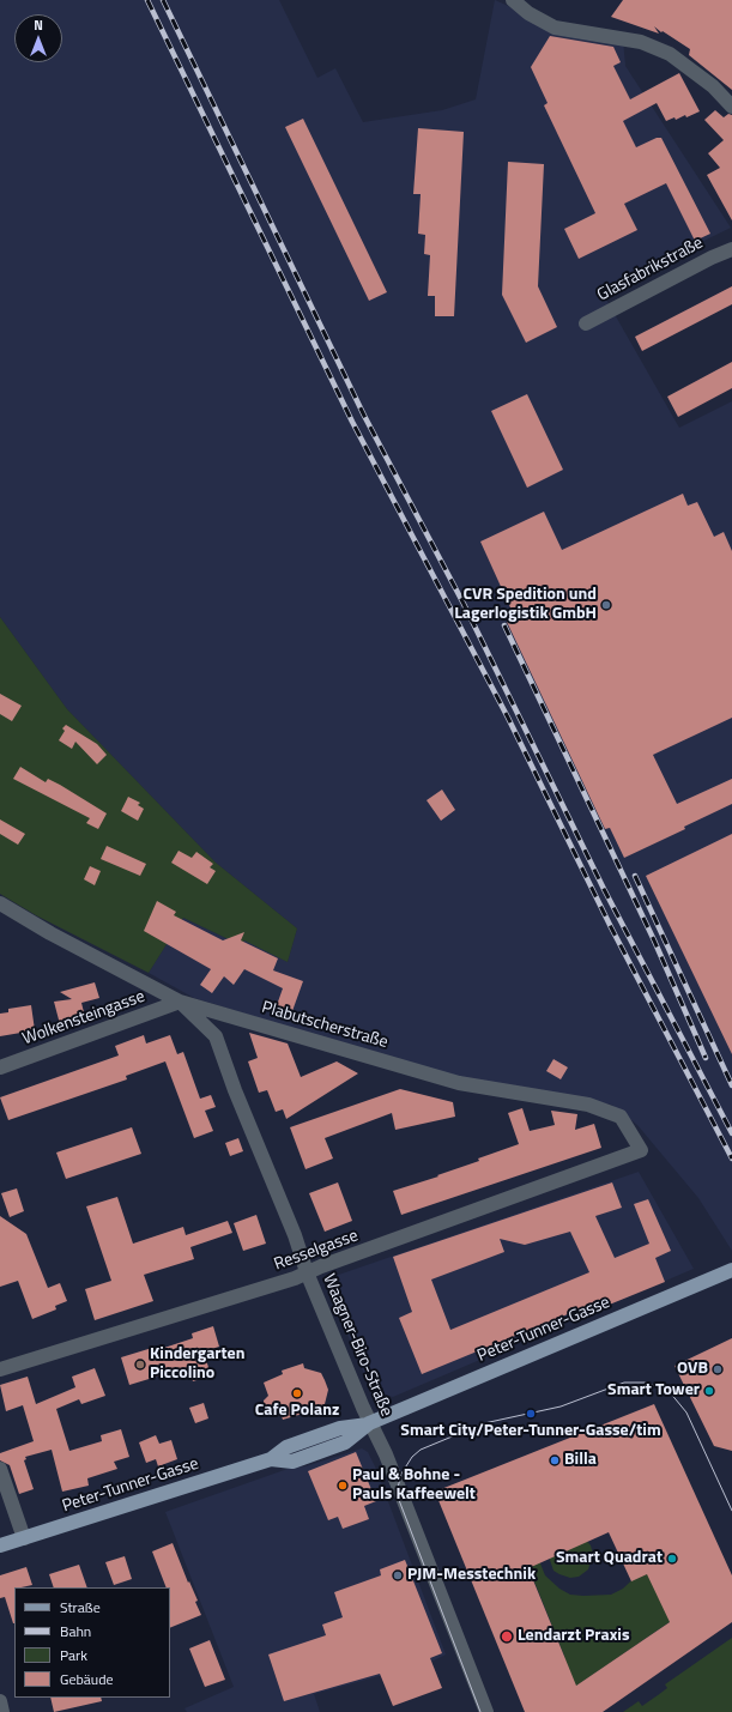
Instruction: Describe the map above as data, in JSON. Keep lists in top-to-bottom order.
{
  "streets": {
    "main road": ["Peter-Tunner-Gasse"],
    "street": [
      "Glasfabrikstraße",
      "Wolkensteingasse",
      "Plabutscherstraße",
      "Resselgasse",
      "Waagner-Biro-Straße"
    ]
  },
  "crossings": [
    ["Wolkensteingasse", "Plabutscherstraße"],
    ["Wolkensteingasse", "Waagner-Biro-Straße"],
    ["Plabutscherstraße", "Resselgasse"],
    ["Plabutscherstraße", "Waagner-Biro-Straße"],
    ["Resselgasse", "Waagner-Biro-Straße"],
    ["Peter-Tunner-Gasse", "Waagner-Biro-Straße"]
  ],
  "places": [
    "CVR Spedition und Lagerlogistik GmbH",
    "Kindergarten Piccolino",
    "OVB",
    "Smart Tower",
    "Cafe Polanz",
    "Smart City/Peter-Tunner-Gasse/tim",
    "Billa",
    "Paul & Bohne - Pauls Kaffeewelt",
    "Smart Quadrat",
    "PJM-Messtechnik",
    "Lendarzt Praxis"
  ],
  "legend": [
    "Straße",
    "Bahn",
    "Park",
    "Gebäude"
  ],
  "north": "top"
}
